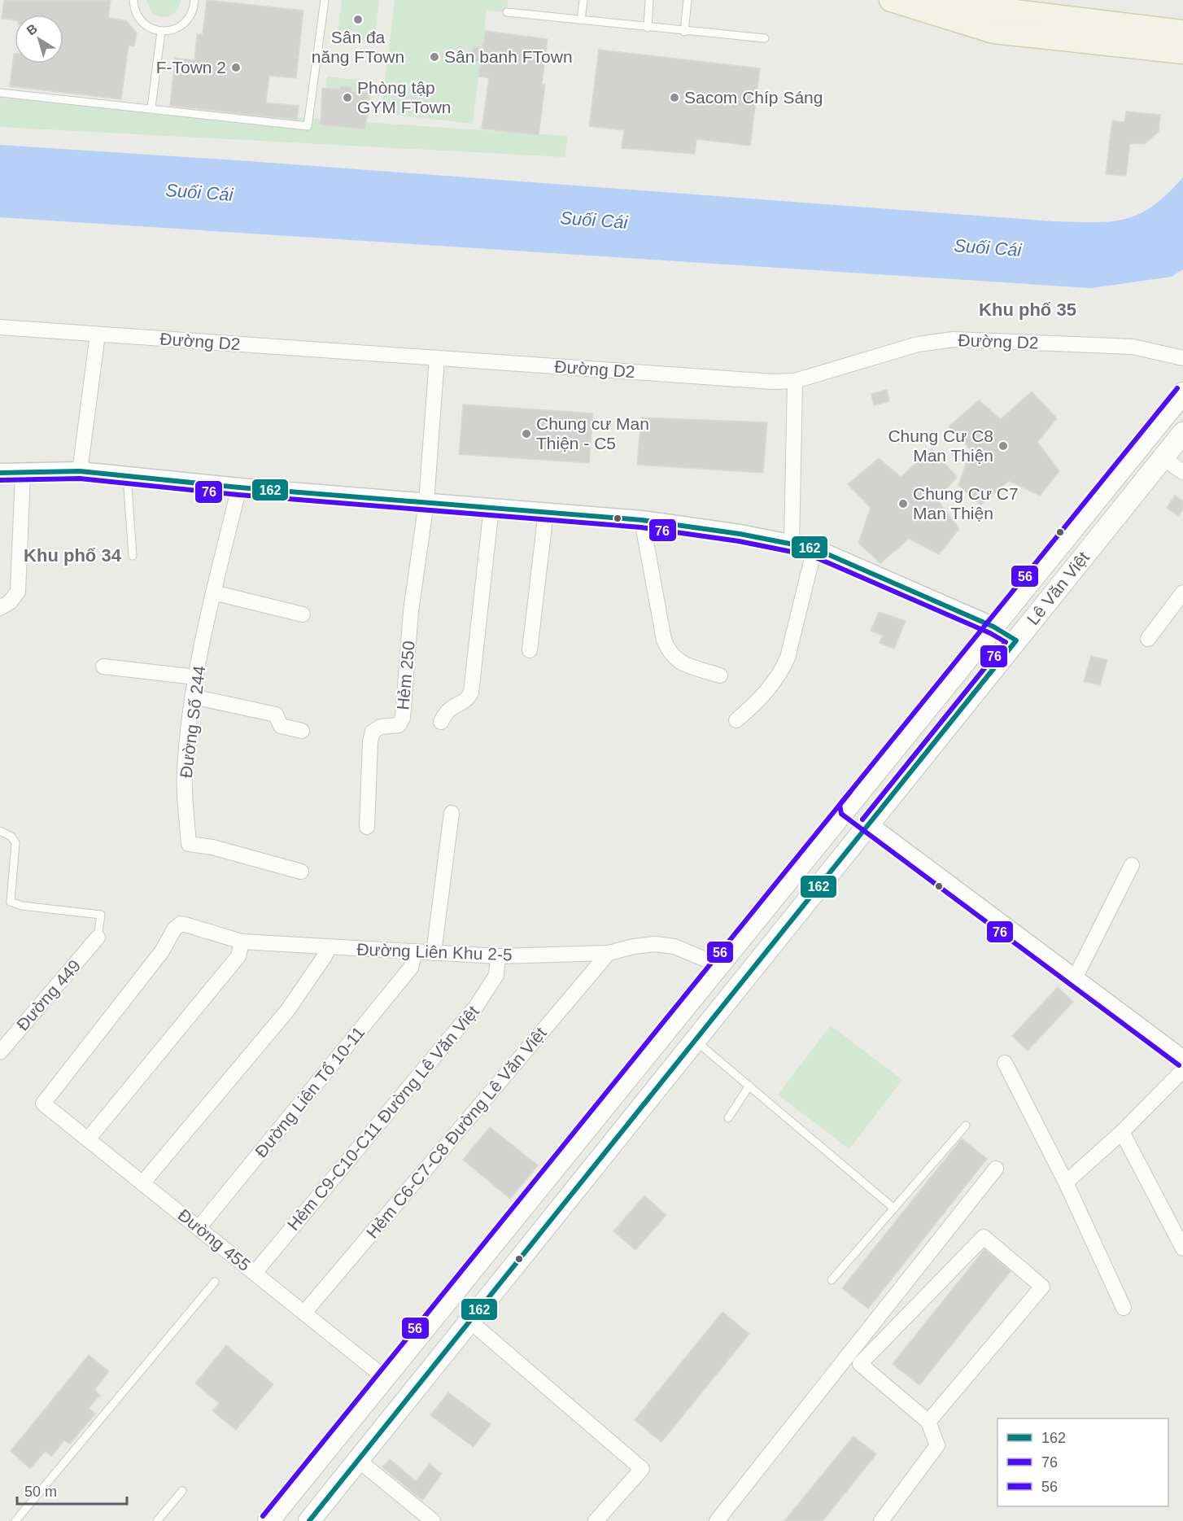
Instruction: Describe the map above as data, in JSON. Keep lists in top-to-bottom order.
{
  "streets": {
    "main road": ["Lê Văn Việt"],
    "street": [
      "Đường D2",
      "Hẻm 250",
      "Đường Số 244",
      "Đường Liên Khu 2-5",
      "Đường 449",
      "Đường Liên Tổ 10-11",
      "Hẻm C9-C10-C11 Đường Lê Văn Việt",
      "Hẻm C6-C7-C8 Đường Lê Văn Việt",
      "Đường 455"
    ]
  },
  "crossings": [
    ["Lê Văn Việt", "Đường Liên Khu 2-5"],
    ["Lê Văn Việt", "Đường 455"],
    ["Đường Liên Khu 2-5", "Đường Liên Tổ 10-11"],
    ["Đường Liên Khu 2-5", "Hẻm C9-C10-C11 Đường Lê Văn Việt"],
    ["Đường Liên Khu 2-5", "Hẻm C6-C7-C8 Đường Lê Văn Việt"],
    ["Đường Liên Khu 2-5", "Đường 455"],
    ["Đường Liên Tổ 10-11", "Đường 455"],
    ["Hẻm C9-C10-C11 Đường Lê Văn Việt", "Đường 455"],
    ["Hẻm C6-C7-C8 Đường Lê Văn Việt", "Đường 455"]
  ],
  "districts": ["Khu phố 35", "Khu phố 34"],
  "water": ["Suối Cái"],
  "places": [
    "Sân đa năng FTown",
    "Sân banh FTown",
    "F-Town 2",
    "Phòng tập GYM FTown",
    "Sacom Chíp Sáng",
    "Chung cư Man Thiện - C5",
    "Chung Cư C8 Man Thiện",
    "Chung Cư C7 Man Thiện"
  ],
  "lines": ["transit line 56", "transit line 162", "transit line 76"],
  "legend": ["162", "76", "56"],
  "scale_bar": "50 m",
  "north": "top left"
}
